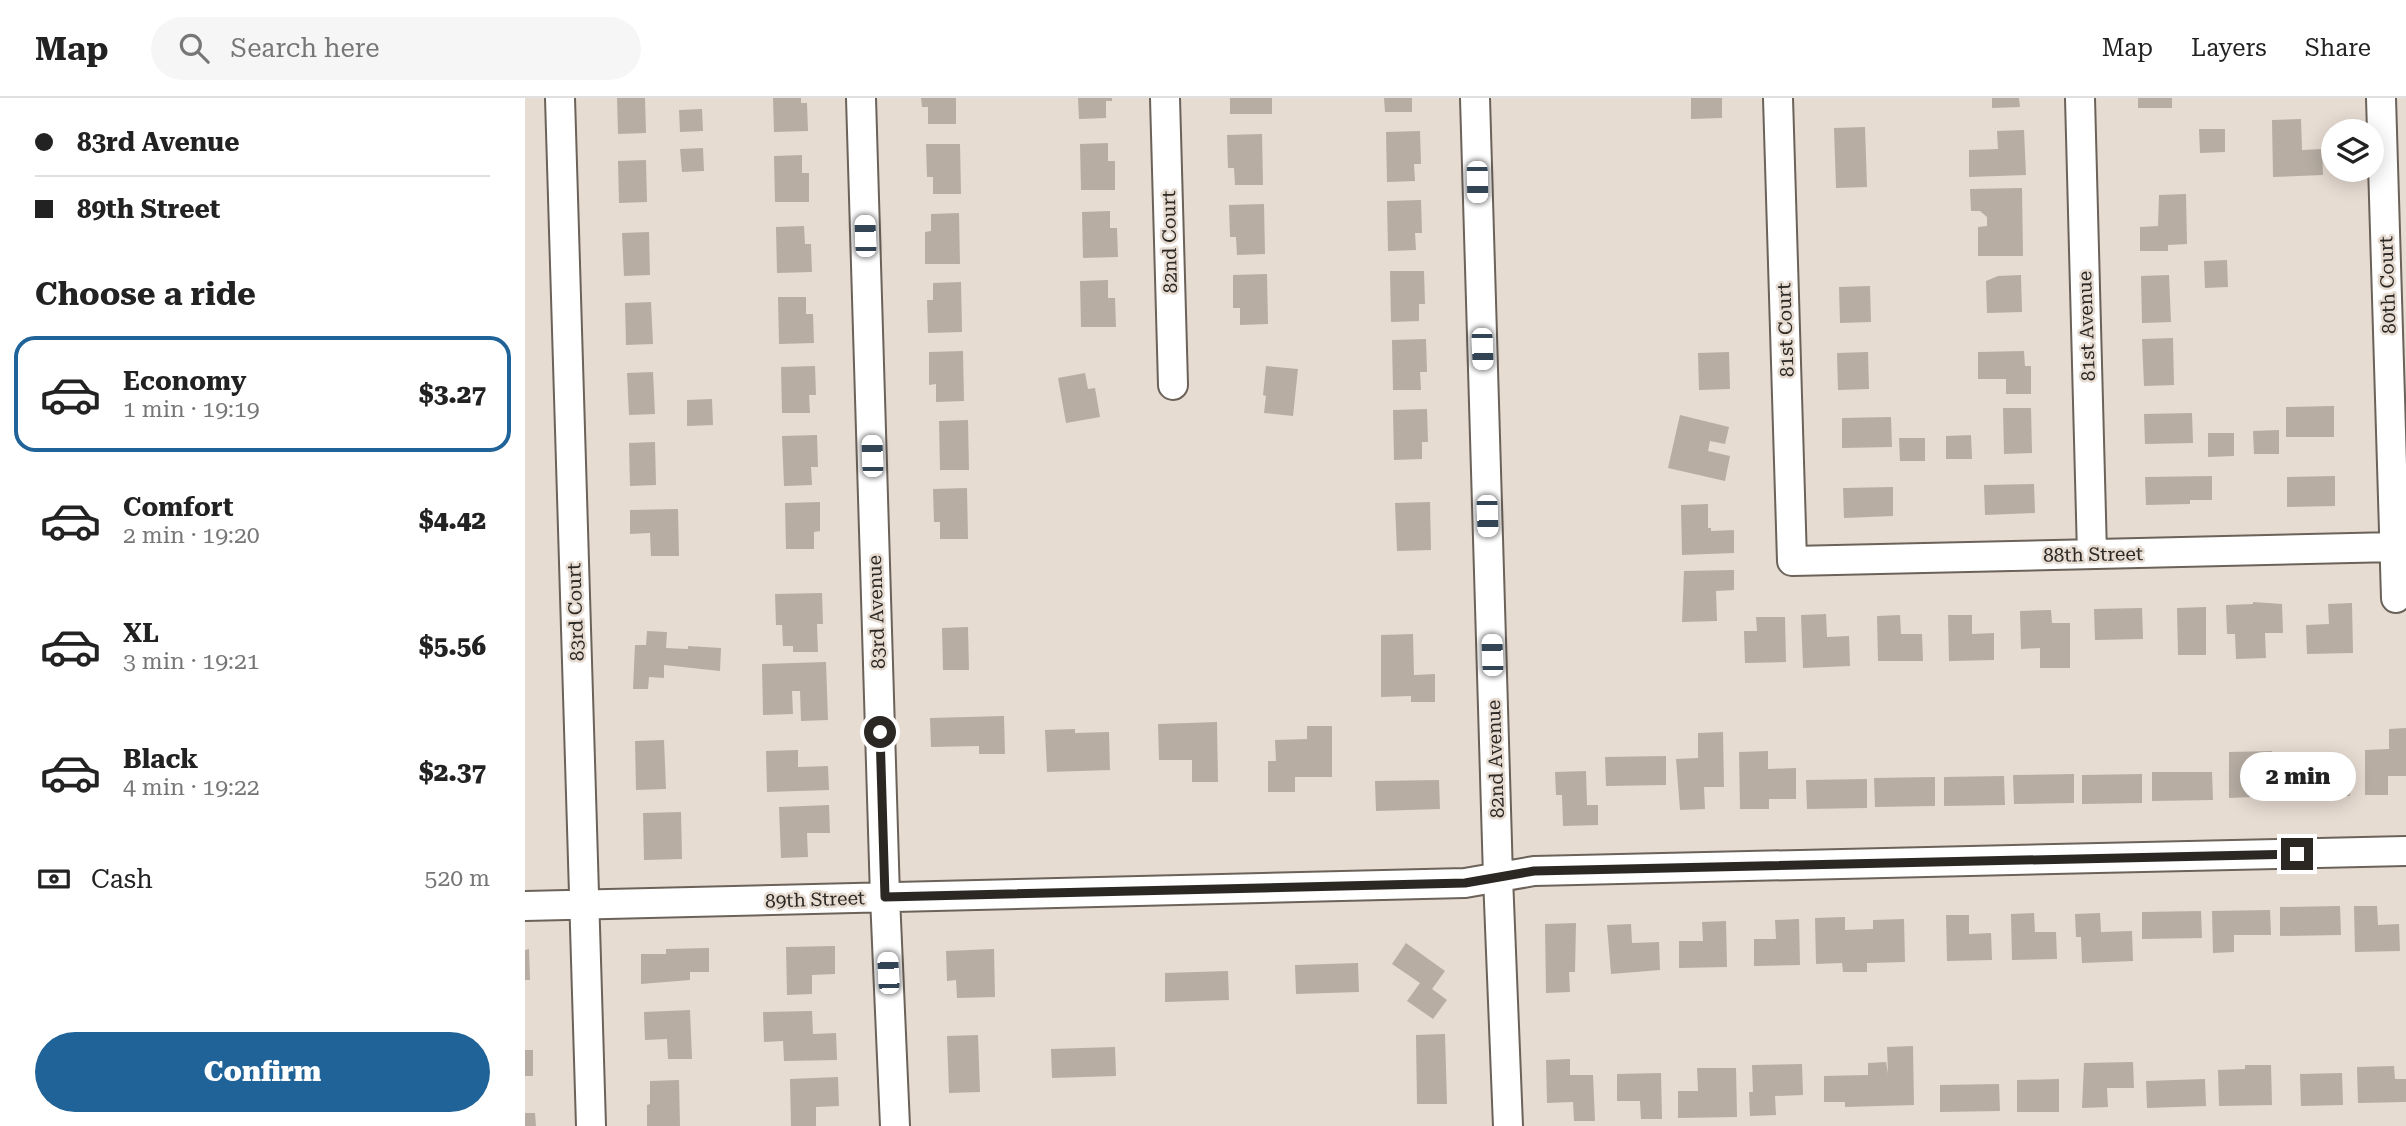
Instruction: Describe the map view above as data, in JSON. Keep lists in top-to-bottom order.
{
  "streets": {
    "street": [
      "82nd Court",
      "80th Court",
      "81st Avenue",
      "81st Court",
      "88th Street",
      "83rd Court",
      "83rd Avenue",
      "82nd Avenue",
      "89th Street"
    ]
  },
  "crossings": [
    ["80th Court", "88th Street"],
    ["81st Avenue", "88th Street"],
    ["81st Court", "88th Street"],
    ["83rd Court", "89th Street"],
    ["83rd Avenue", "89th Street"],
    ["82nd Avenue", "89th Street"]
  ],
  "page": {
    "header": "Map",
    "search": "Search here",
    "nav": ["Map", "Layers", "Share"],
    "banner": ["83rd Avenue", "89th Street"],
    "heading": "Choose a ride",
    "list": [
      {
        "name": "Economy",
        "note": "1 min · 19:19",
        "value": "$3.27"
      },
      {
        "name": "Comfort",
        "note": "2 min · 19:20",
        "value": "$4.42"
      },
      {
        "name": "XL",
        "note": "3 min · 19:21",
        "value": "$5.56"
      },
      {
        "name": "Black",
        "note": "4 min · 19:22",
        "value": "$2.37"
      }
    ],
    "bubble": "2 min",
    "pay": ["Cash", "520 m"],
    "buttons": "Confirm"
  }
}
